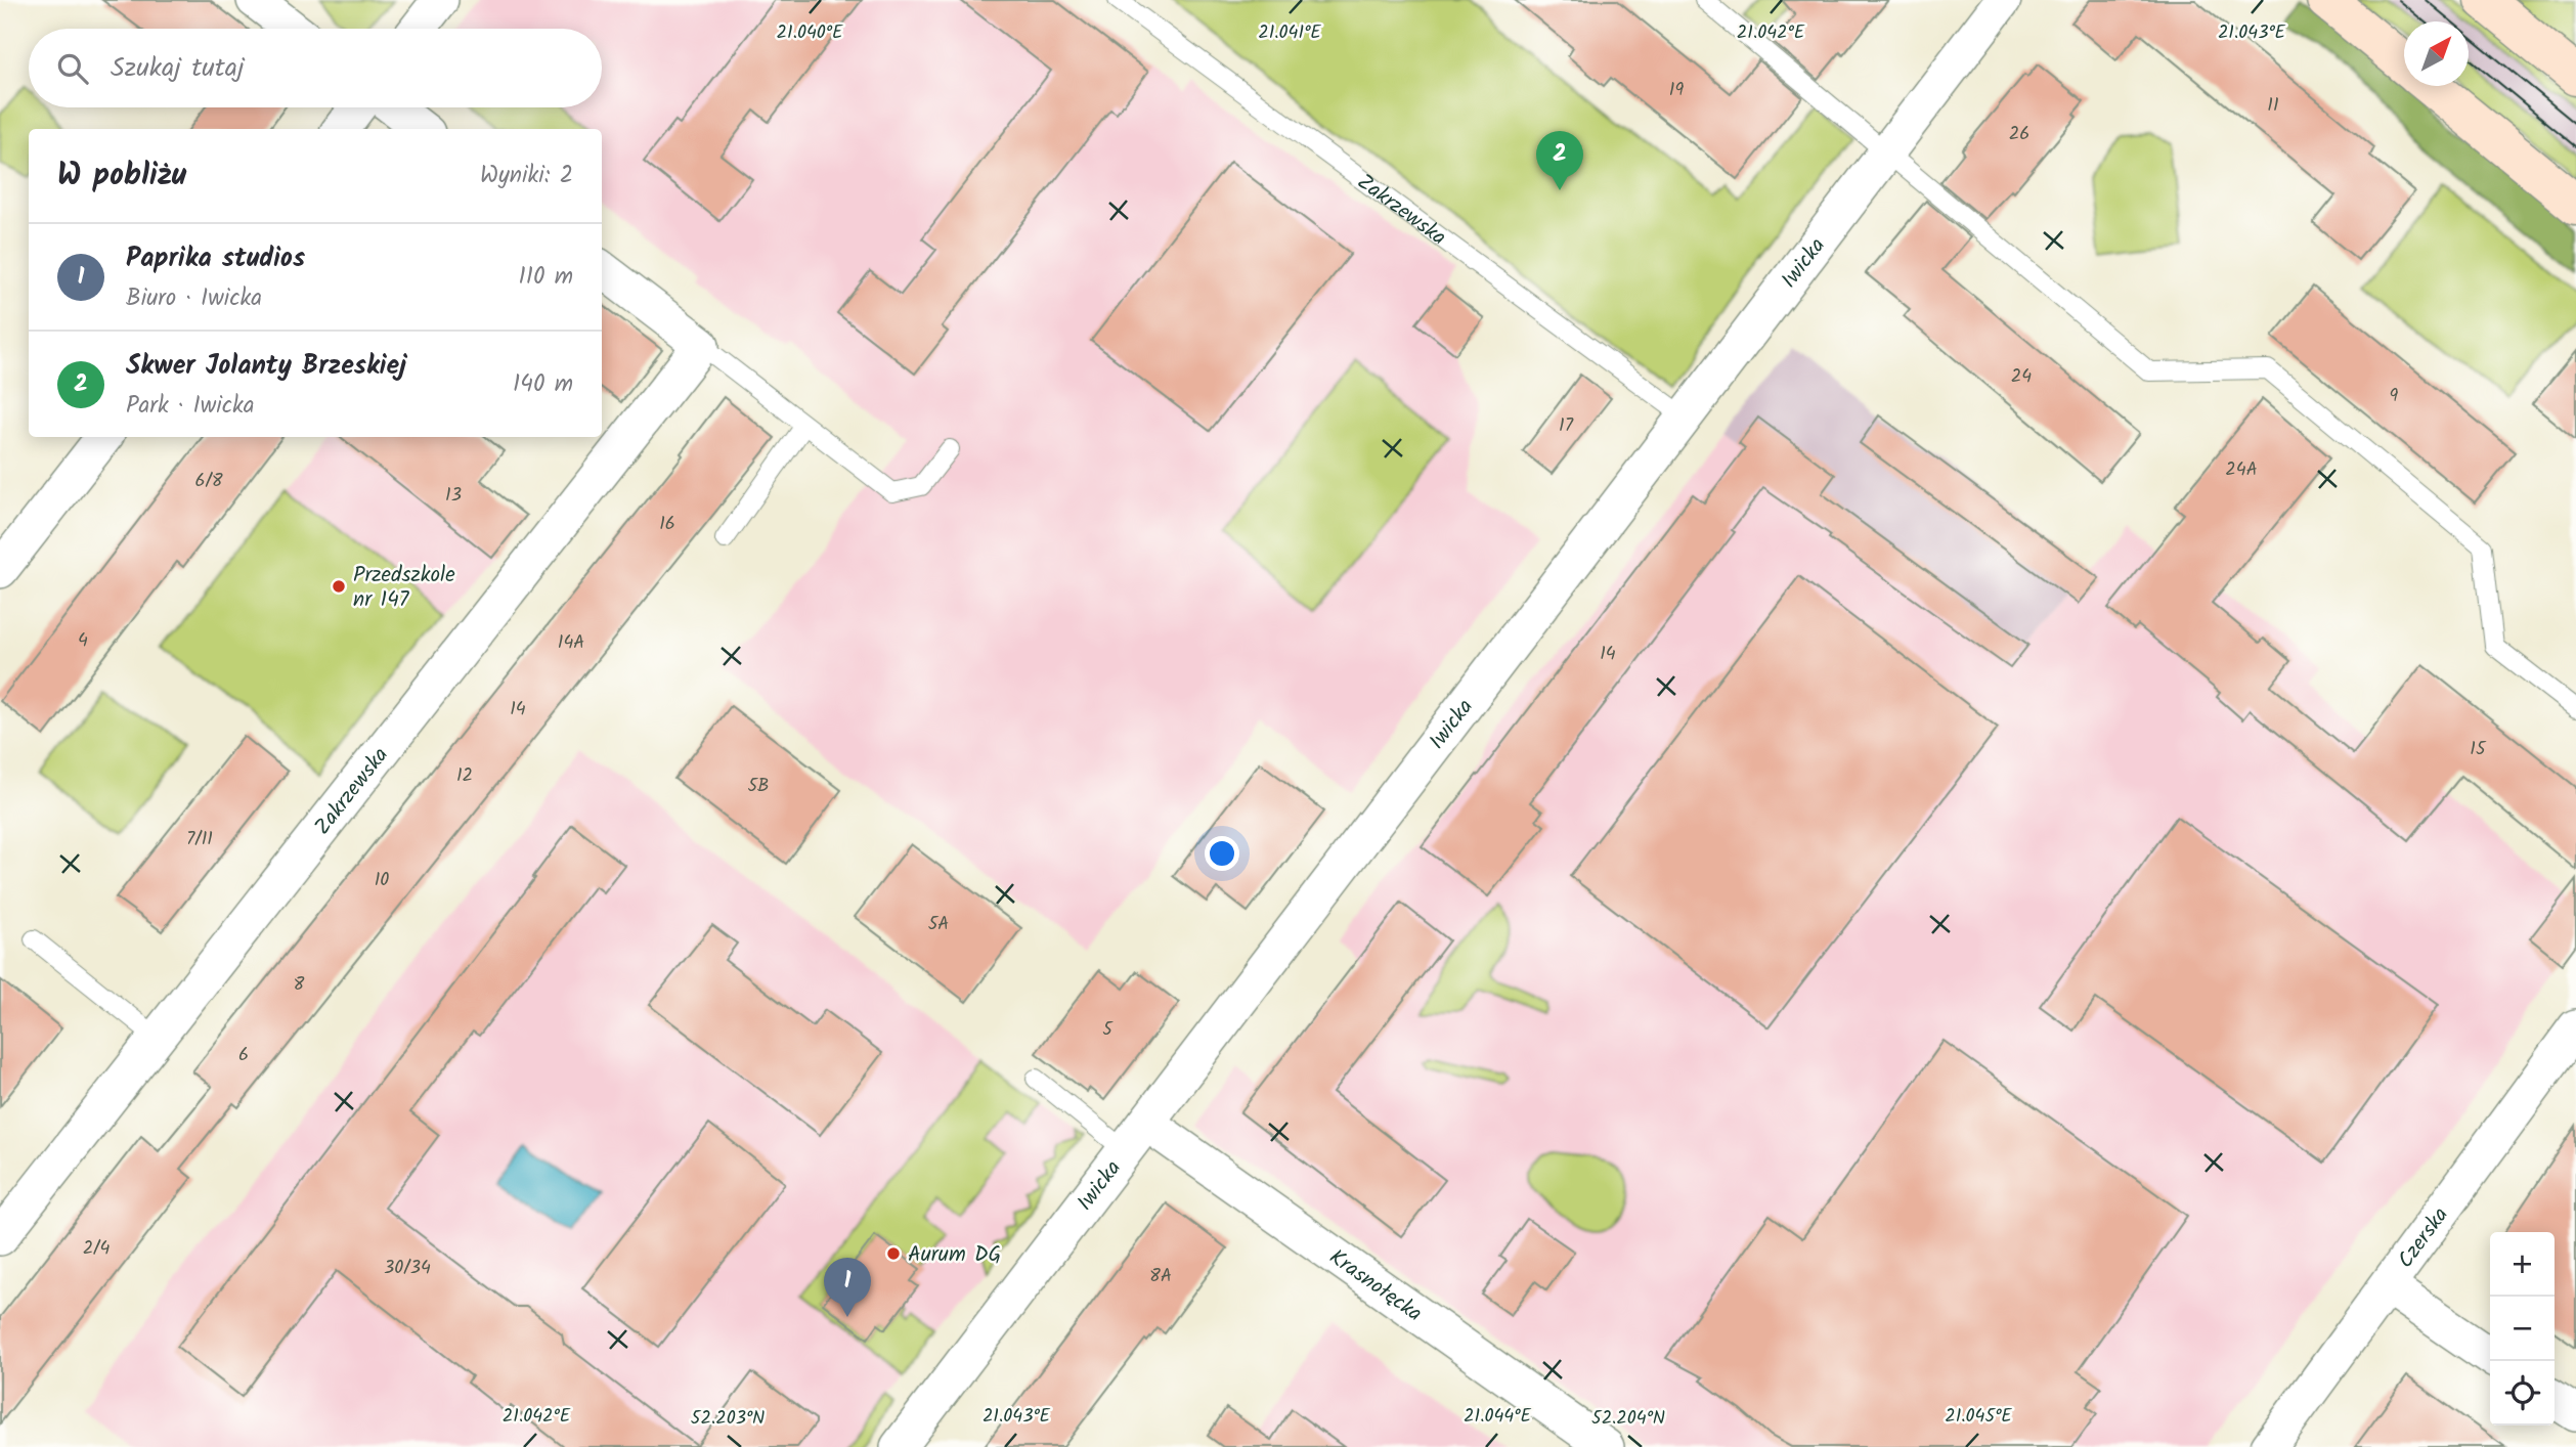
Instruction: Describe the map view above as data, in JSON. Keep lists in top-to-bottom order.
{
  "streets": {
    "street": [
      "Zakrzewska",
      "Iwicka",
      "Czerska",
      "Krasnołęcka"
    ]
  },
  "crossings": [
    ["Zakrzewska", "Iwicka"],
    ["Iwicka", "Krasnołęcka"]
  ],
  "places": ["Przedszkole nr 147", "Aurum DG"],
  "house_numbers": [
    "19",
    "11",
    "26",
    "24",
    "9",
    "17",
    "24A",
    "6/8",
    "13",
    "16",
    "4",
    "14A",
    "14",
    "14",
    "15",
    "12",
    "5B",
    "7/11",
    "10",
    "5A",
    "8",
    "5",
    "6",
    "2/4",
    "30/34",
    "8A"
  ],
  "north": "top right",
  "page": {
    "search": "Szukaj tutaj",
    "heading": ["W pobliżu", "Wyniki: 2"],
    "pins": ["2", "1"],
    "list": [
      {
        "mark": "1",
        "name": "Paprika studios",
        "note": "Biuro · Iwicka",
        "value": "110 m"
      },
      {
        "mark": "2",
        "name": "Skwer Jolanty Brzeskiej",
        "note": "Park · Iwicka",
        "value": "140 m"
      }
    ],
    "map_buttons": ["+", "−"]
  },
  "coordinates": [
    "21.040°E",
    "21.042°E",
    "21.041°E",
    "21.043°E",
    "21.044°E",
    "21.045°E",
    "52.203°N",
    "52.204°N"
  ]
}
